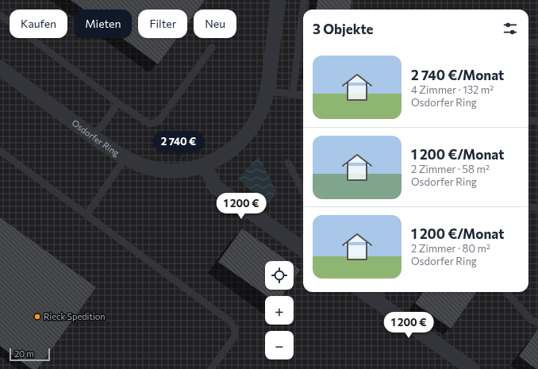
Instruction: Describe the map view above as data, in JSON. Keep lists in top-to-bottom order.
{
  "streets": {
    "street": ["Osdorfer Ring"]
  },
  "places": ["Rieck Spedition"],
  "scale_bar": "20 m",
  "page": {
    "chip": [
      "Kaufen",
      "Mieten",
      "Filter",
      "Neu"
    ],
    "heading": "3 Objekte",
    "list": [
      {
        "name": "2 740 €/Monat",
        "note": "4 Zimmer · 132 m² · Osdorfer Ring"
      },
      {
        "name": "1 200 €/Monat",
        "note": "2 Zimmer · 58 m² · Osdorfer Ring"
      },
      {
        "name": "1 200 €/Monat",
        "note": "2 Zimmer · 80 m² · Osdorfer Ring"
      }
    ],
    "price": ["2 740 €", "1 200 €", "1 200 €"],
    "map_buttons": ["+", "−"],
    "scale": "20 m"
  }
}
